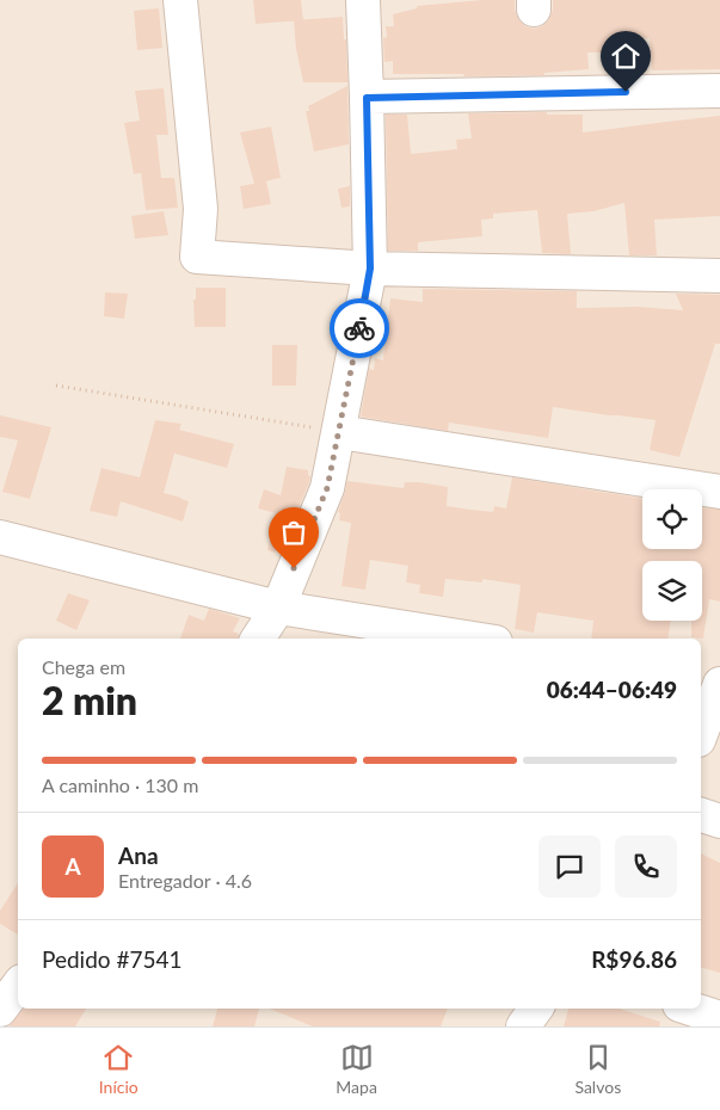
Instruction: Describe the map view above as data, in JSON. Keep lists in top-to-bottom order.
{
  "page": {
    "heading": ["2 min", "Chega em", "06:44–06:49"],
    "panel": [
      "Ana",
      "Entregador · 4.6",
      "Pedido #7541",
      "R$96.86"
    ],
    "bar": "A caminho · 130 m",
    "round": "A",
    "tabs": ["Início", "Mapa", "Salvos"]
  }
}
